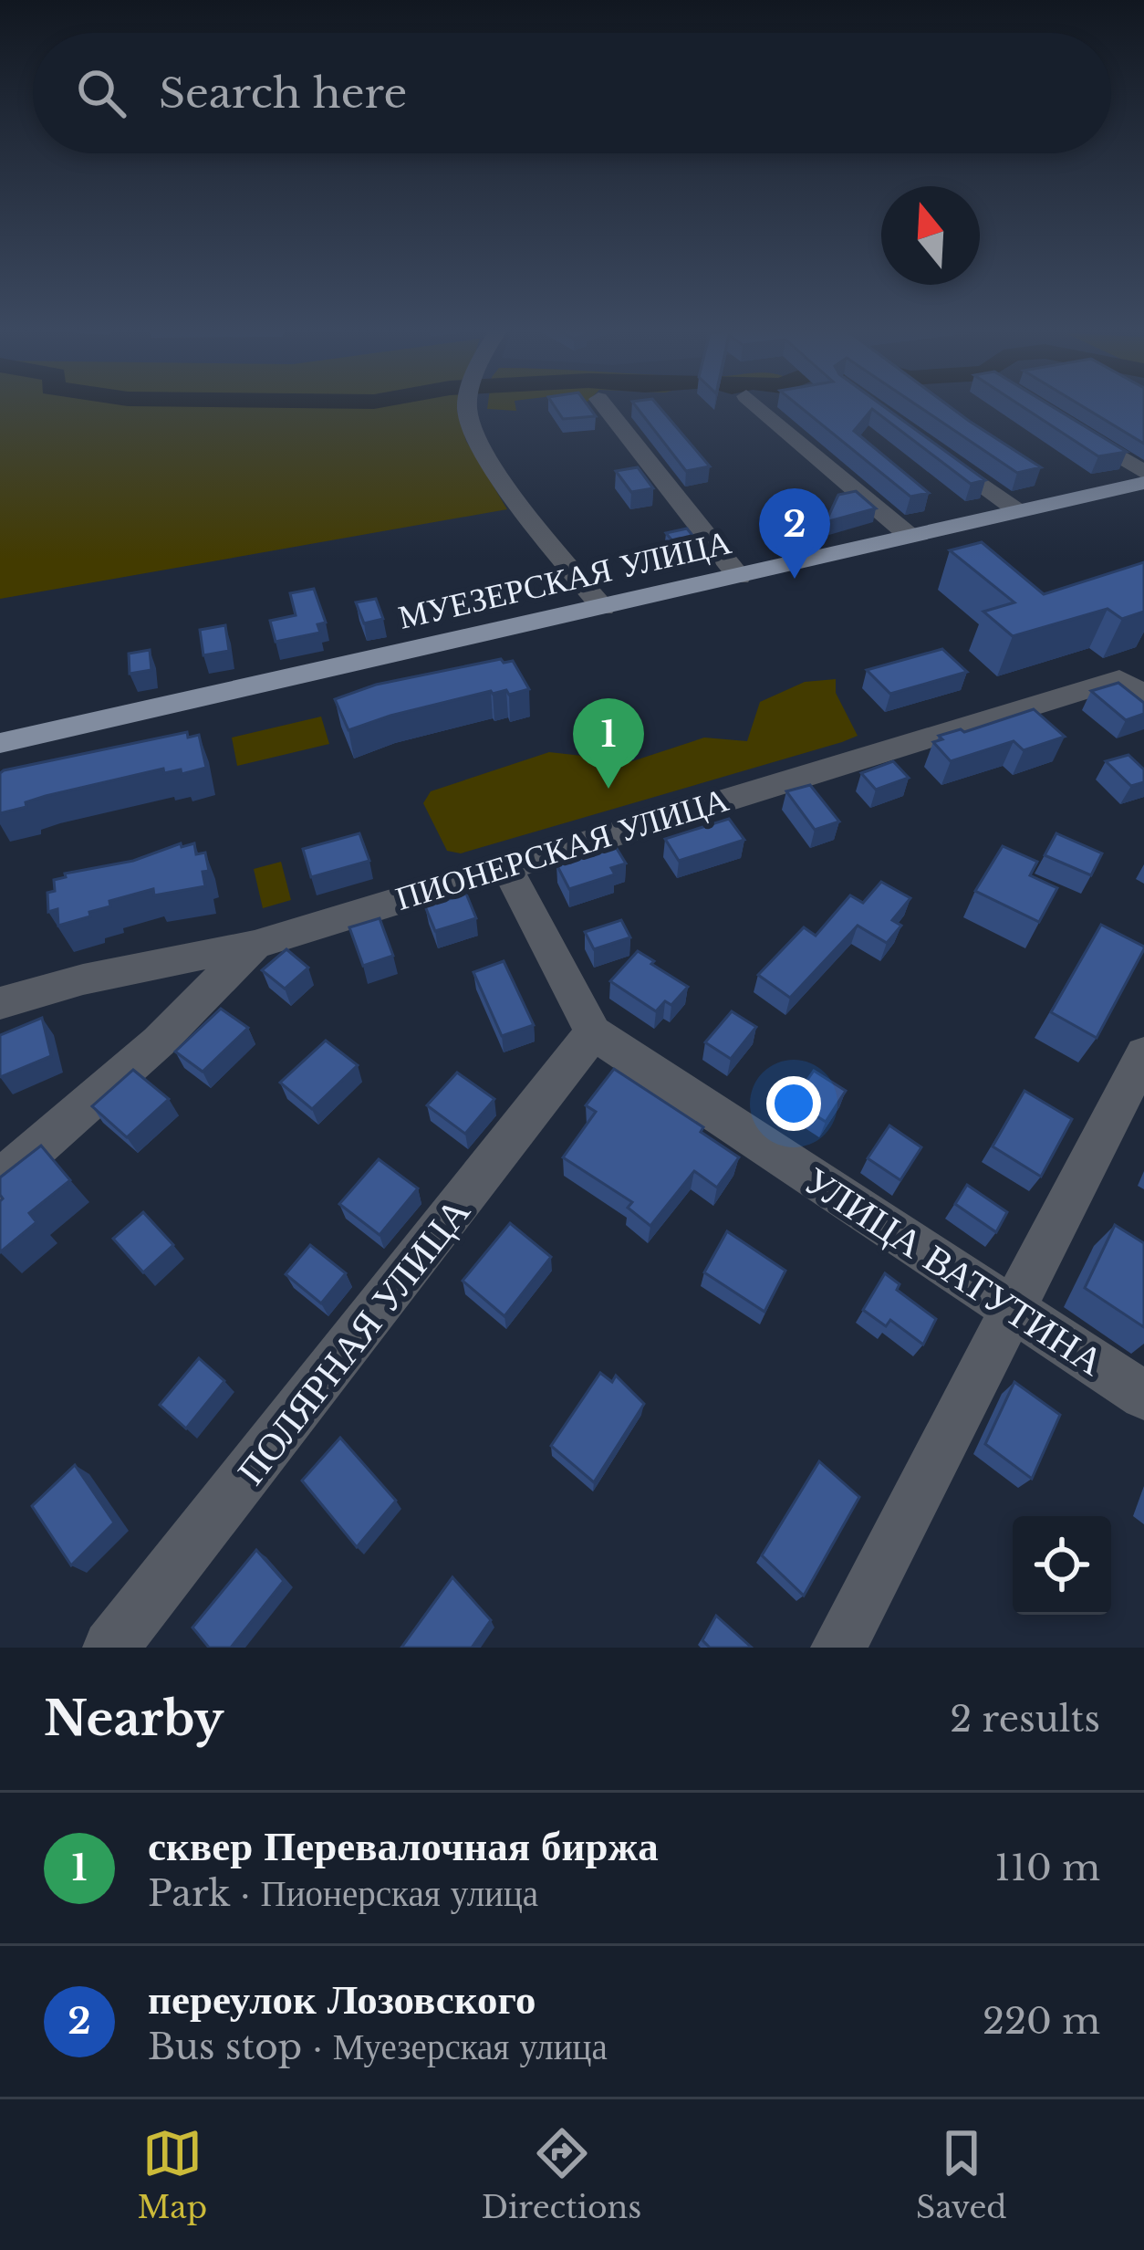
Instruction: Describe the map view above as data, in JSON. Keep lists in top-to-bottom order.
{
  "streets": {
    "main road": ["МУЕЗЕРСКАЯ УЛИЦА"],
    "street": ["ПИОНЕРСКАЯ УЛИЦА", "УЛИЦА ВАТУТИНА", "ПОЛЯРНАЯ УЛИЦА"]
  },
  "crossings": [
    ["ПИОНЕРСКАЯ УЛИЦА", "УЛИЦА ВАТУТИНА"],
    ["УЛИЦА ВАТУТИНА", "ПОЛЯРНАЯ УЛИЦА"]
  ],
  "north": "top",
  "page": {
    "search": "Search here",
    "pins": ["2", "1"],
    "heading": ["Nearby", "2 results"],
    "list": [
      {
        "mark": "1",
        "name": "сквер Перевалочная биржа",
        "note": "Park · Пионерская улица",
        "value": "110 m"
      },
      {
        "mark": "2",
        "name": "переулок Лозовского",
        "note": "Bus stop · Муезерская улица",
        "value": "220 m"
      }
    ],
    "nav": ["Map", "Directions", "Saved"]
  }
}
